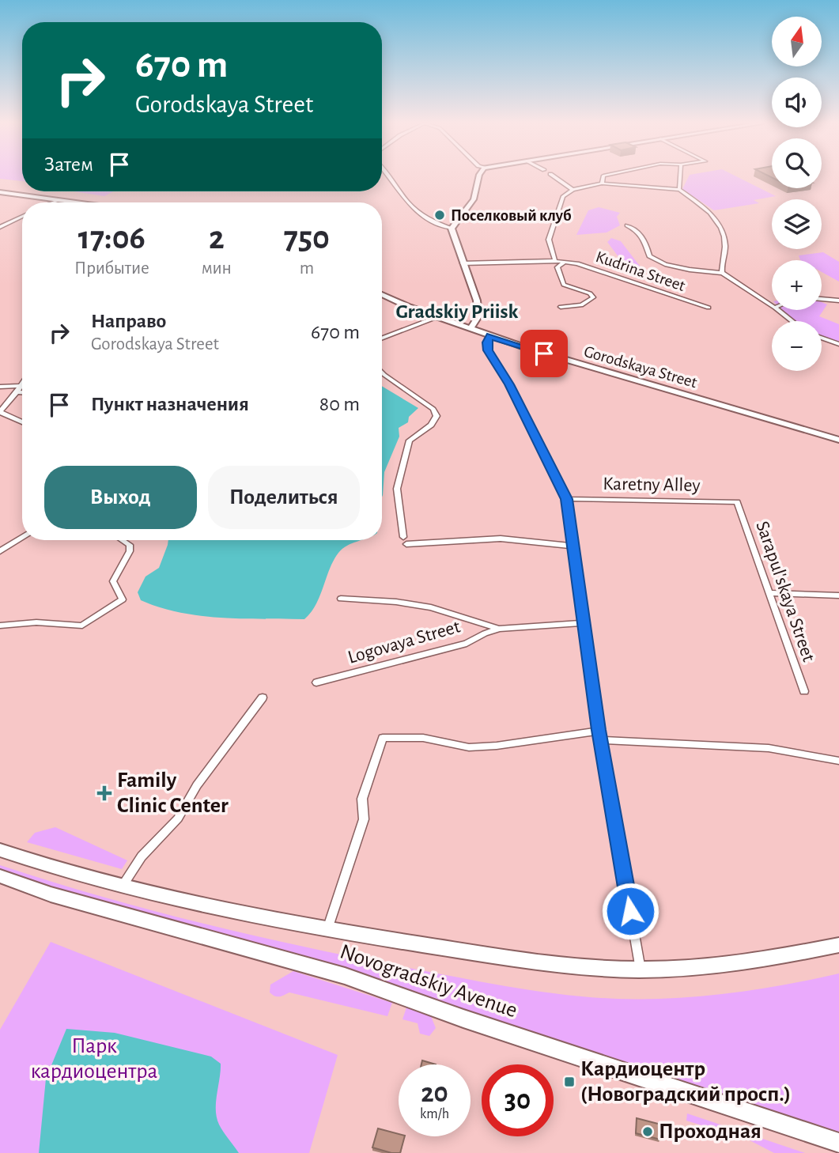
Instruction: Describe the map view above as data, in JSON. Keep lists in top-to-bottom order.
{
  "streets": {
    "main road": ["Novogradskiy Avenue"],
    "street": [
      "Kudrina Street",
      "Gorodskaya Street",
      "Karetny Alley",
      "Sarapul'skaya Street",
      "Logovaya Street"
    ]
  },
  "crossings": [
    ["Karetny Alley", "Sarapul'skaya Street"]
  ],
  "districts": ["Gradskiy Priisk"],
  "parks": ["Парк кардиоцентра"],
  "places": {
    "other": ["Поселковый клуб", "Проходная"],
    "health": ["Family Clinic Center"],
    "transit": ["Кардиоцентр (Новоградский просп.)"]
  },
  "north": "top",
  "page": {
    "map_buttons": ["+", "−"],
    "turn": ["670 m", "Gorodskaya Street"],
    "then": "Затем",
    "eta": [
      "17:06",
      "Прибытие",
      "2",
      "мин",
      "750",
      "m"
    ],
    "list": [
      {
        "name": "Направо",
        "note": "Gorodskaya Street",
        "value": "670 m"
      },
      {
        "name": "Пункт назначения",
        "value": "80 m"
      }
    ],
    "buttons": ["Выход", "Поделиться"],
    "speed": "20 km/h",
    "limit": "30"
  }
}
